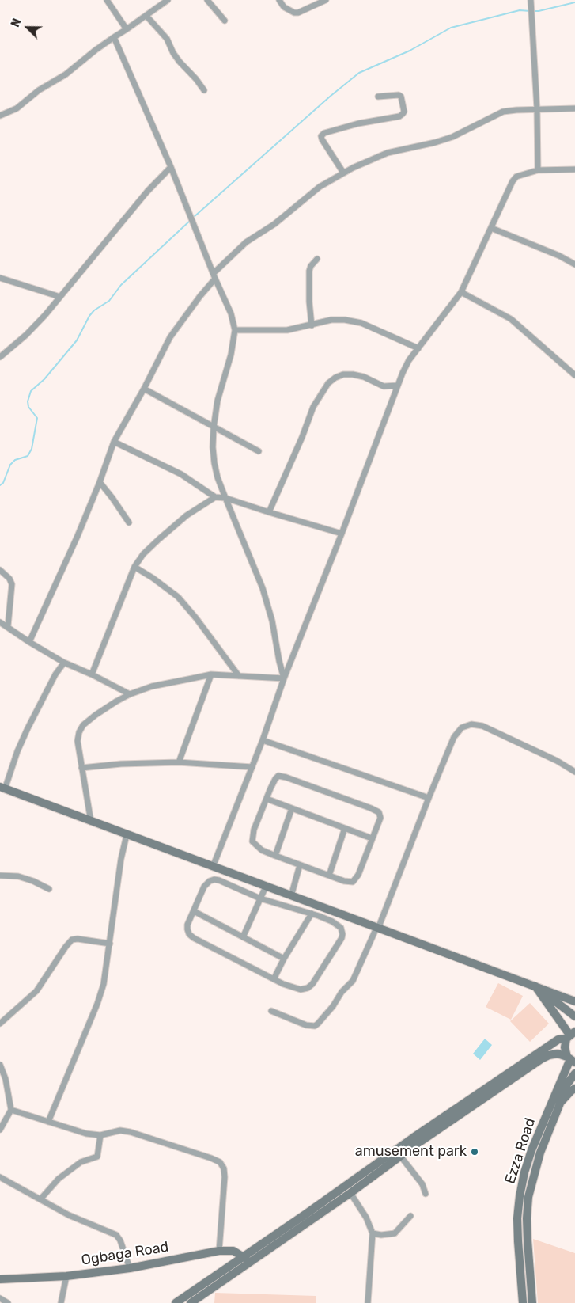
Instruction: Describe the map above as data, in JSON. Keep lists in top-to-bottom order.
{
  "streets": {
    "main road": ["Ezza Road", "Ogbaga Road"]
  },
  "places": ["amusement park"],
  "north": "top left"
}
